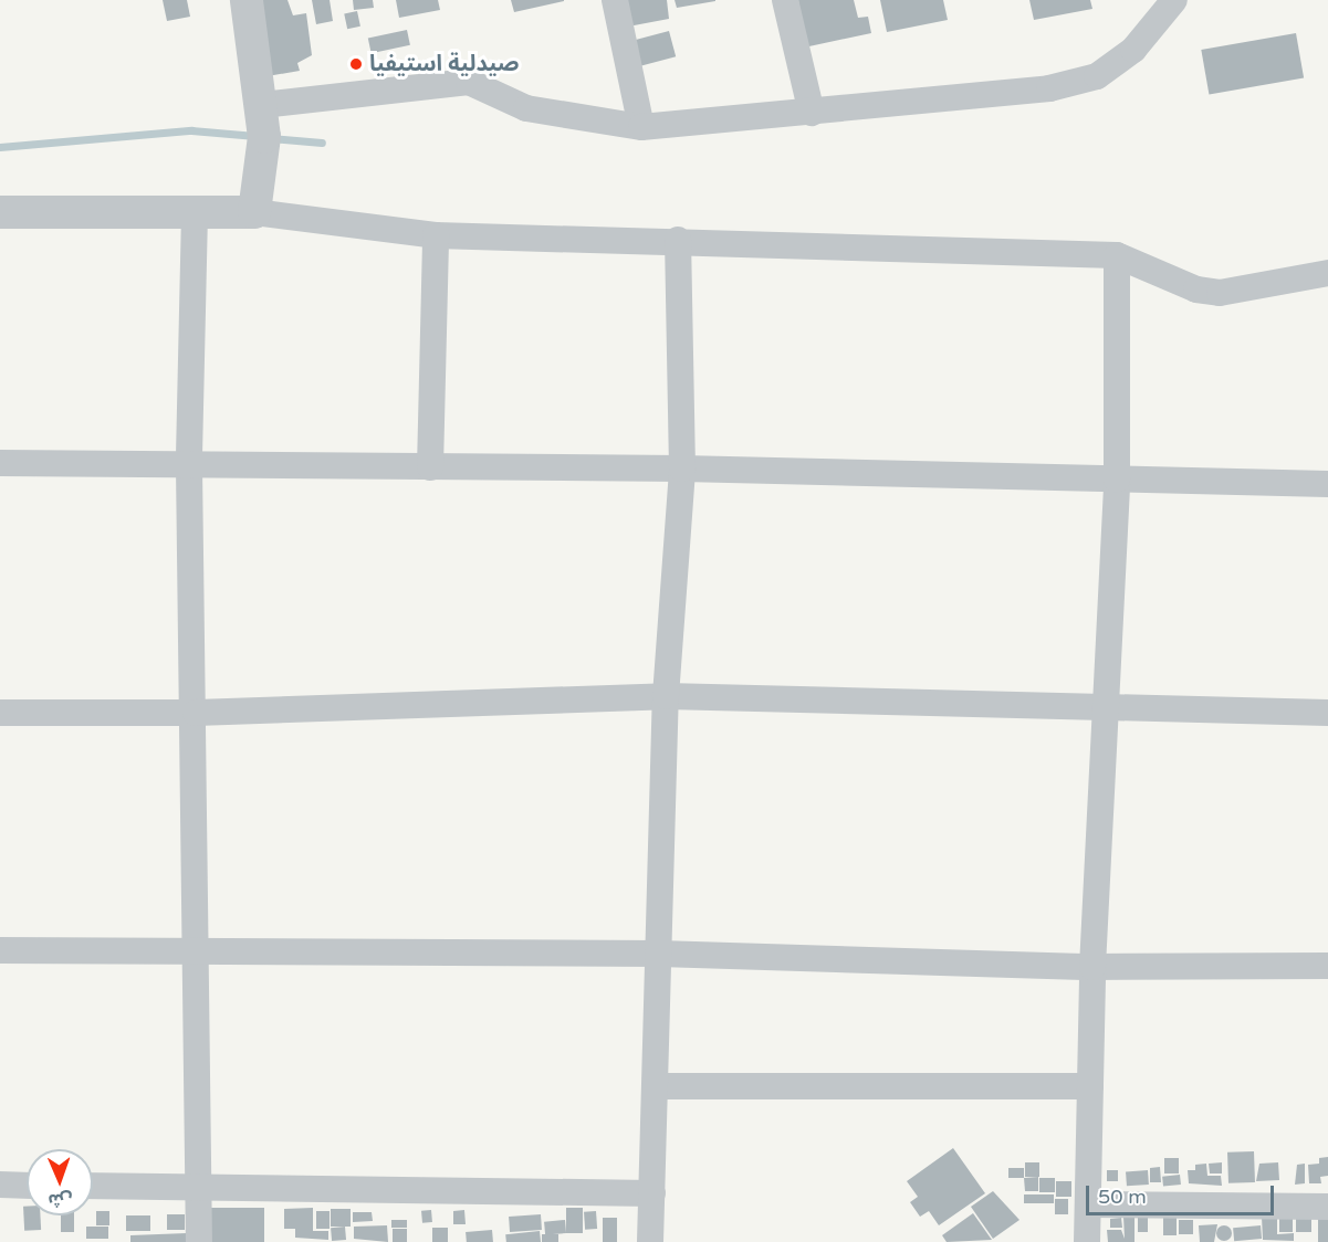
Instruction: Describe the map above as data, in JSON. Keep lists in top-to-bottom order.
{
  "places": ["صيدلية استيفيا"],
  "scale_bar": "50 m",
  "north": "bottom"
}
